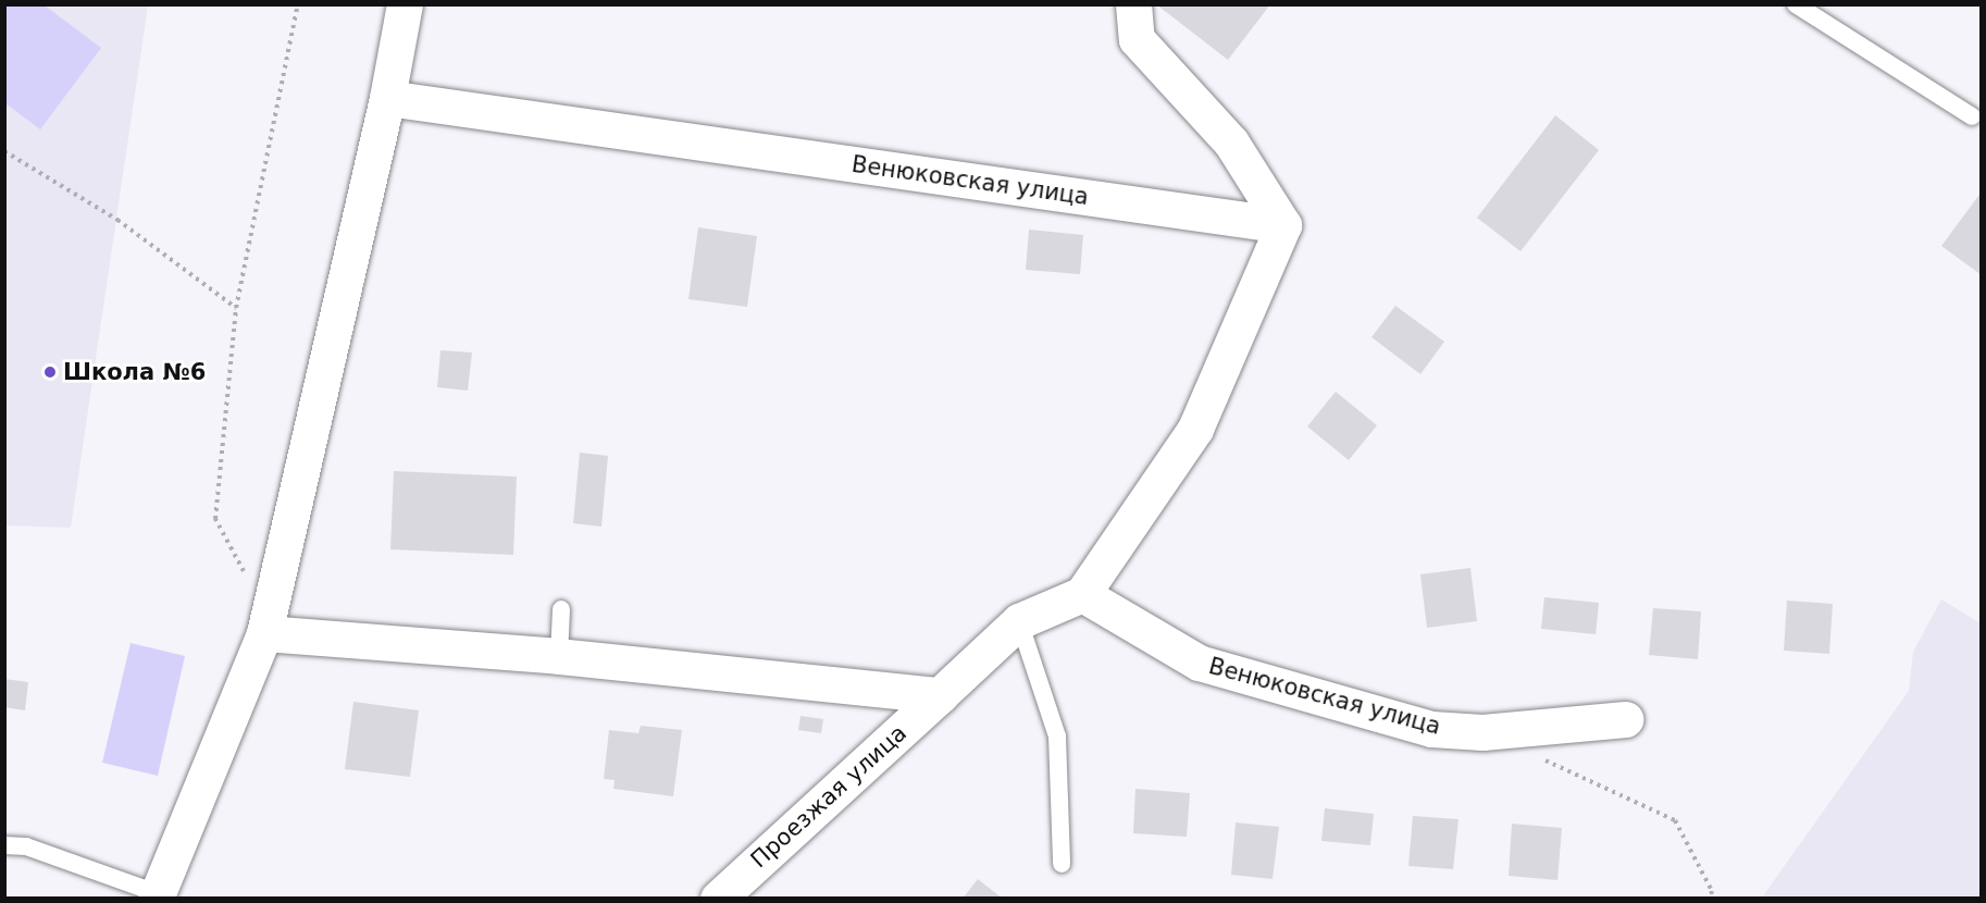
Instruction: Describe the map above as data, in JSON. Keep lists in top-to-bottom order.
{
  "streets": {
    "street": ["Венюковская улица", "Проезжая улица"]
  },
  "crossings": [
    ["Венюковская улица", "Проезжая улица"]
  ],
  "places": ["Школа №6"]
}
